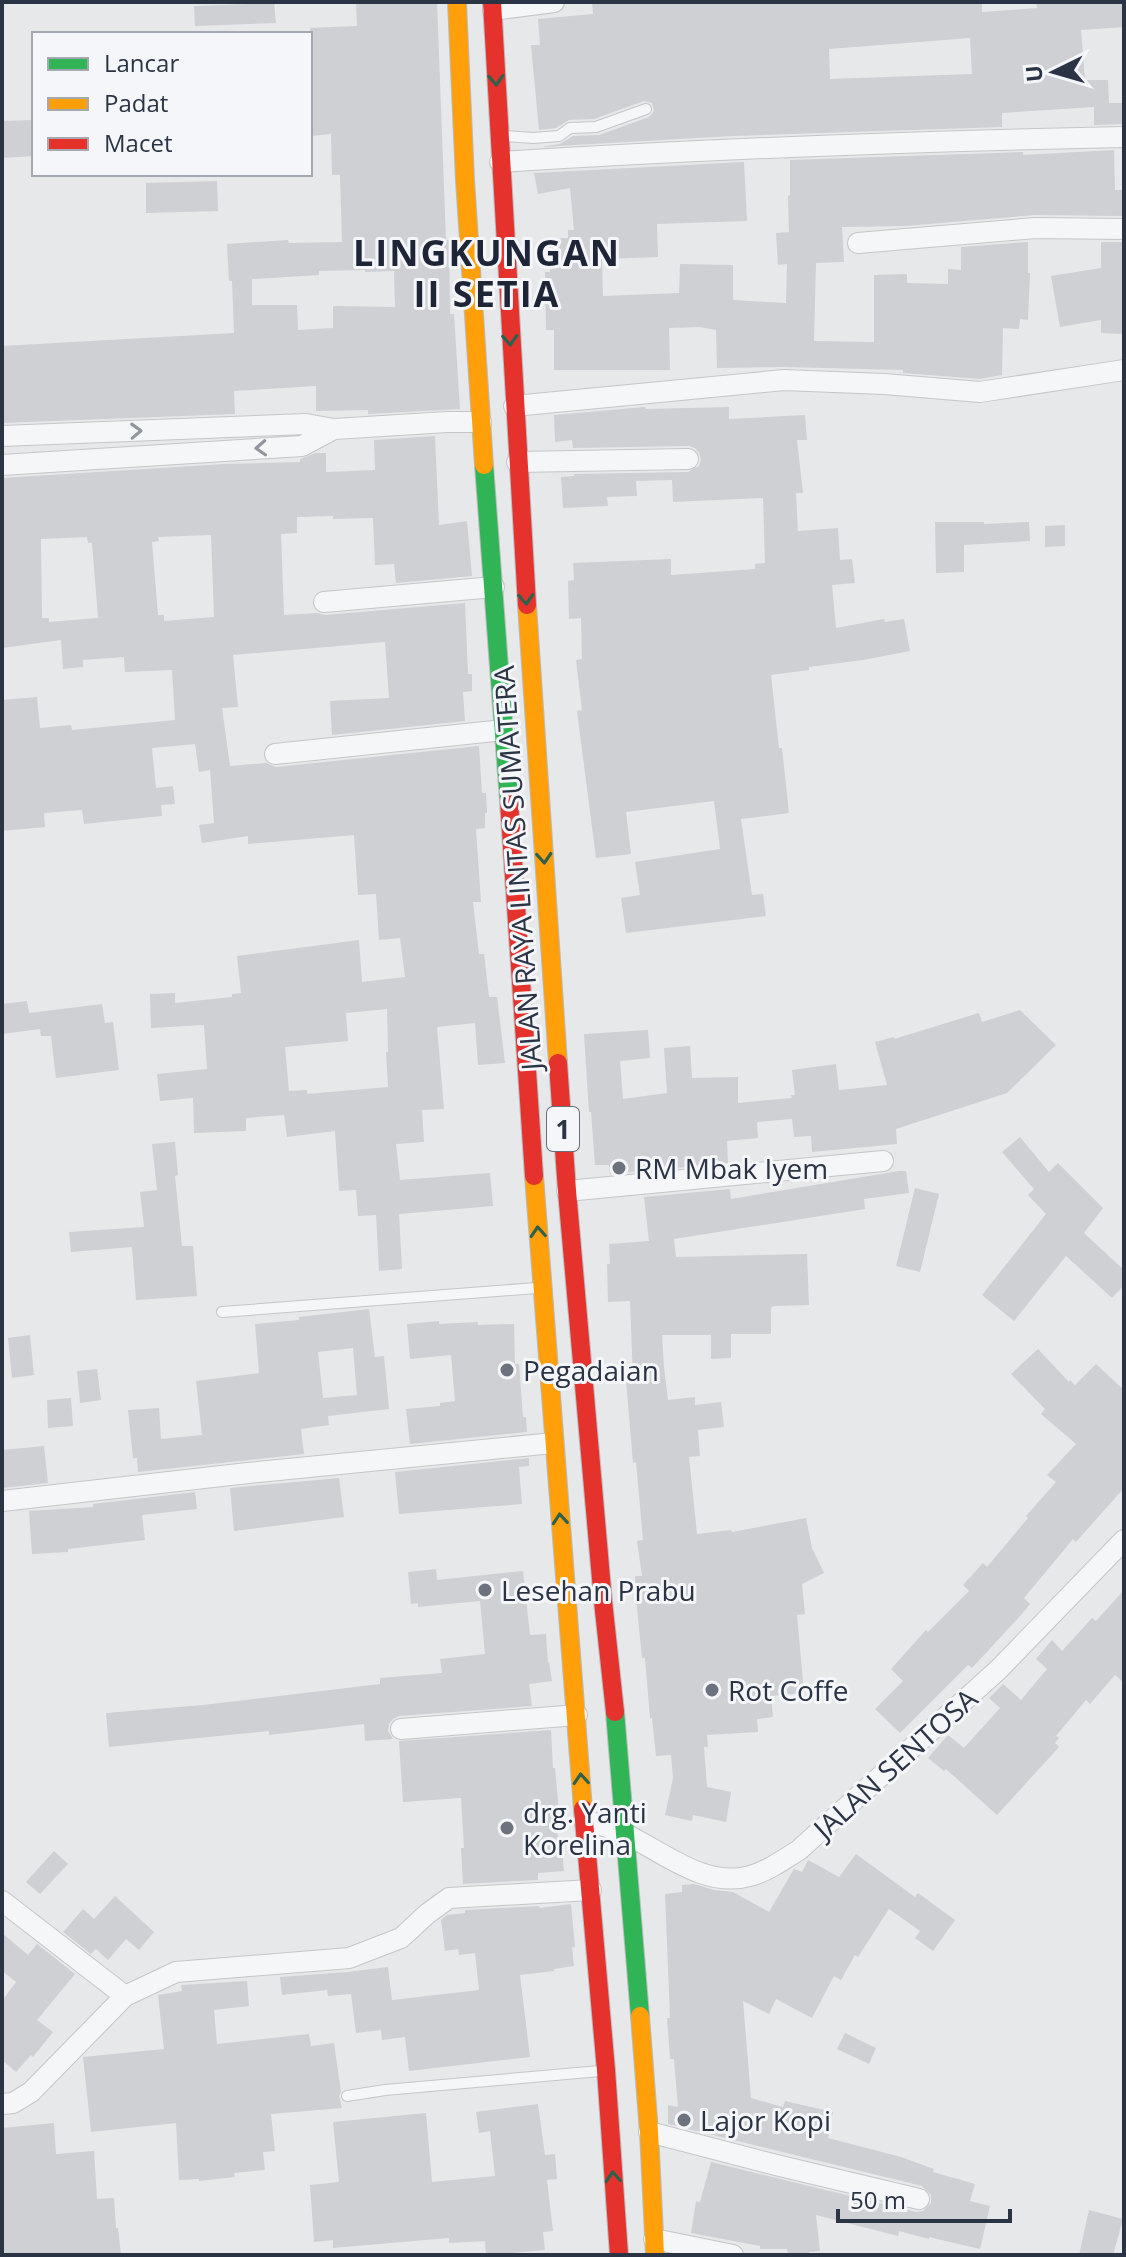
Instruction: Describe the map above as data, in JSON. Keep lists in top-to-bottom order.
{
  "streets": {
    "highway": ["JALAN RAYA LINTAS SUMATERA", "1"],
    "street": ["JALAN SENTOSA"]
  },
  "crossings": [
    ["JALAN RAYA LINTAS SUMATERA", "JALAN SENTOSA"]
  ],
  "districts": ["LINGKUNGAN II SETIA"],
  "places": [
    "RM Mbak Iyem",
    "Pegadaian",
    "Lesehan Prabu",
    "Rot Coffe",
    "drg. Yanti Korelina",
    "Lajor Kopi"
  ],
  "legend": ["Lancar", "Padat", "Macet"],
  "scale_bar": "50 m",
  "north": "left"
}
